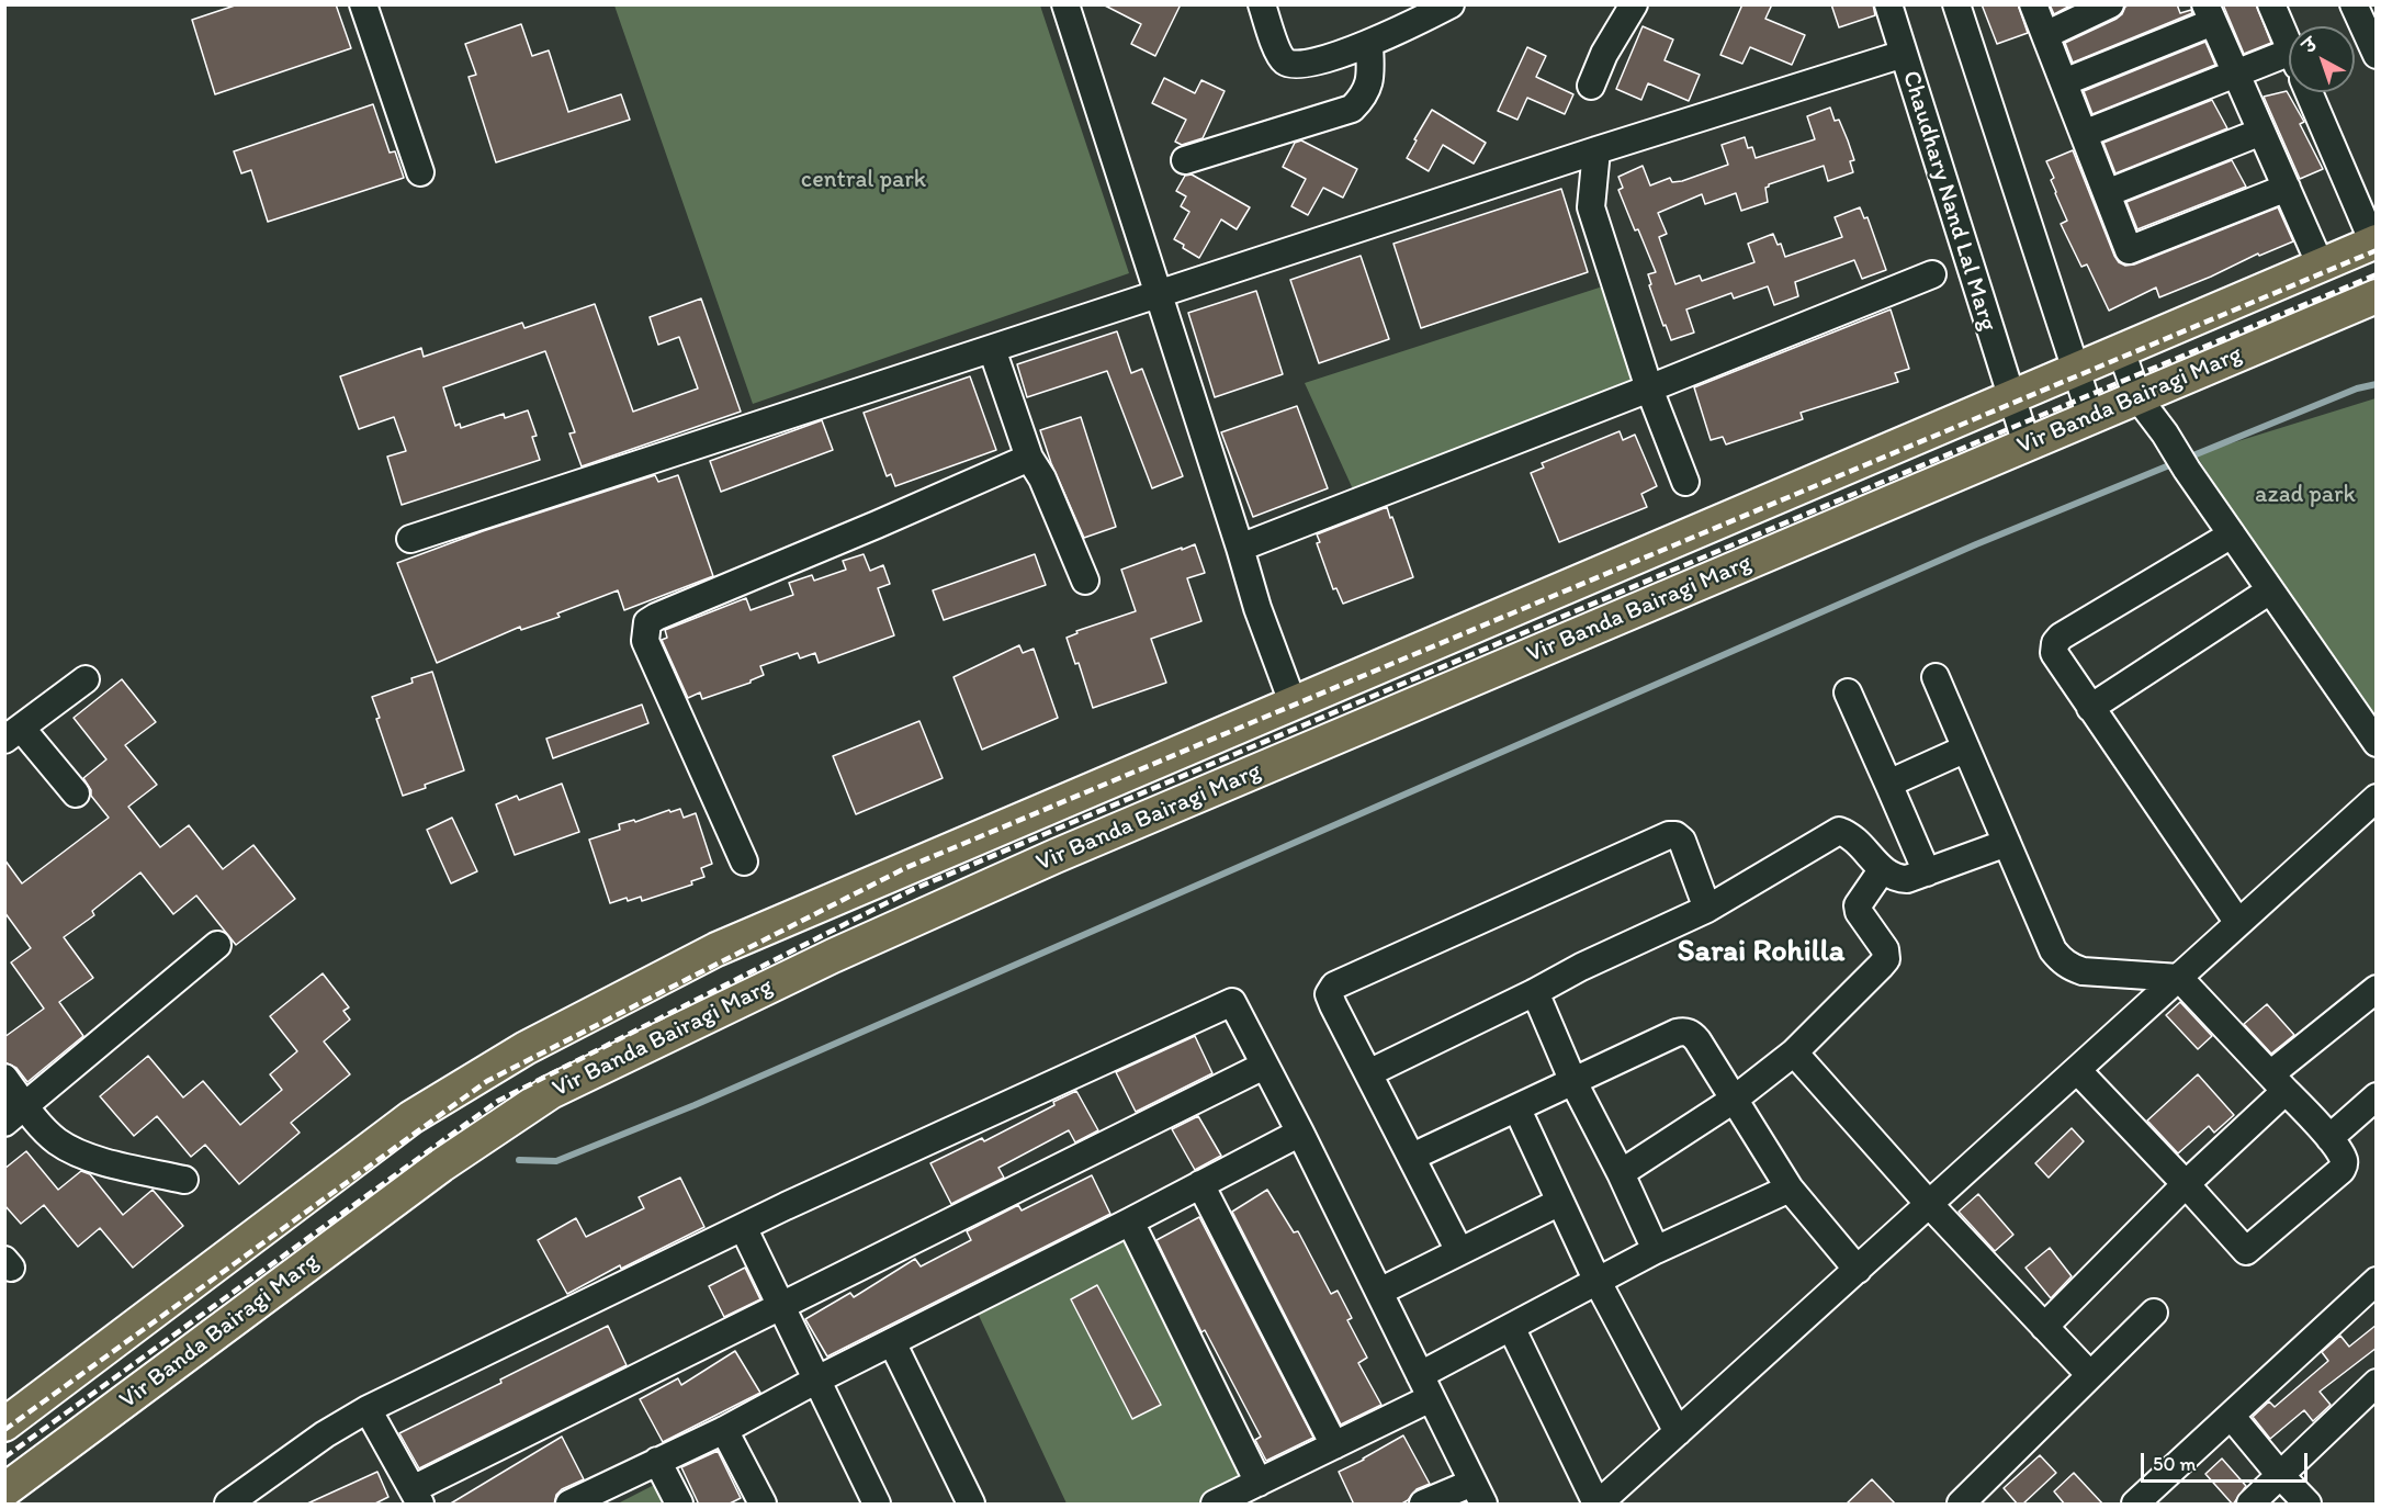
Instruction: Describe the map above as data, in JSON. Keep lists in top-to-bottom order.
{
  "streets": {
    "main road": ["Vir Banda Bairagi Marg"],
    "street": ["Chaudhary Nand Lal Marg"]
  },
  "crossings": [
    ["Chaudhary Nand Lal Marg", "Vir Banda Bairagi Marg"]
  ],
  "districts": ["Sarai Rohilla"],
  "parks": ["central park", "azad park"],
  "scale_bar": "50 m",
  "north": "top left"
}
